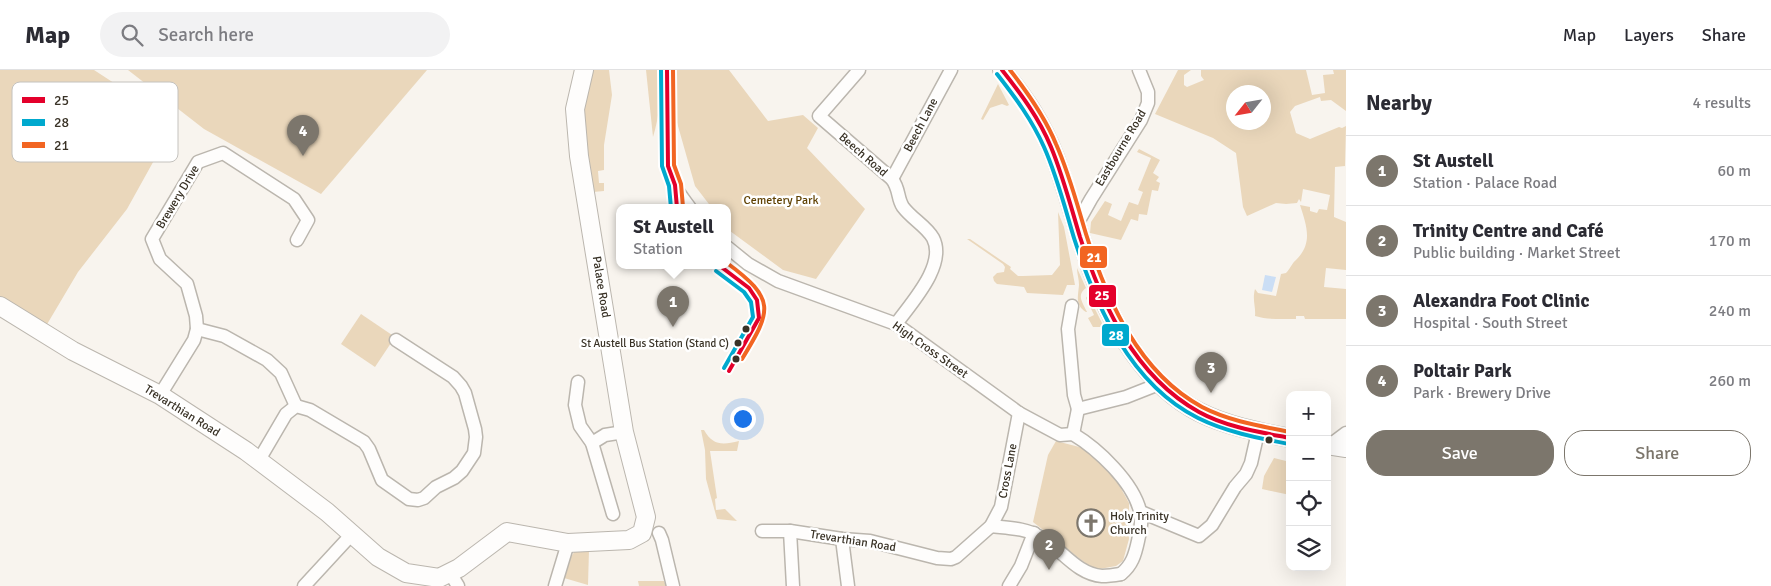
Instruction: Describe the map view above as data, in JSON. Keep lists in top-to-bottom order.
{
  "streets": {
    "street": [
      "Beech Lane",
      "Eastbourne Road",
      "Beech Road",
      "Brewery Drive",
      "Palace Road",
      "High Cross Street",
      "Trevarthian Road",
      "Cross Lane"
    ]
  },
  "crossings": [
    ["Beech Lane", "Beech Road"],
    ["Beech Road", "High Cross Street"],
    ["Palace Road", "Trevarthian Road"],
    ["High Cross Street", "Cross Lane"],
    ["Trevarthian Road", "Cross Lane"]
  ],
  "parks": ["Cemetery Park"],
  "places": {
    "other": ["St Austell Bus Station (Stand C)"],
    "church": ["Holy Trinity Church"]
  },
  "lines": ["transit line 25", "transit line 28", "transit line 21"],
  "legend": ["25", "28", "21"],
  "north": "bottom left",
  "page": {
    "header": "Map",
    "search": "Search here",
    "nav": ["Map", "Layers", "Share"],
    "heading": ["Nearby", "4 results"],
    "pins": [
      "4",
      "1",
      "3",
      "2"
    ],
    "list": [
      {
        "mark": "1",
        "name": "St Austell",
        "note": "Station · Palace Road",
        "value": "60 m"
      },
      {
        "mark": "2",
        "name": "Trinity Centre and Café",
        "note": "Public building · Market Street",
        "value": "170 m"
      },
      {
        "mark": "3",
        "name": "Alexandra Foot Clinic",
        "note": "Hospital · South Street",
        "value": "240 m"
      },
      {
        "mark": "4",
        "name": "Poltair Park",
        "note": "Park · Brewery Drive",
        "value": "260 m"
      }
    ],
    "popup": ["St Austell", "Station"],
    "map_buttons": ["+", "−"],
    "buttons": ["Save", "Share"]
  }
}
